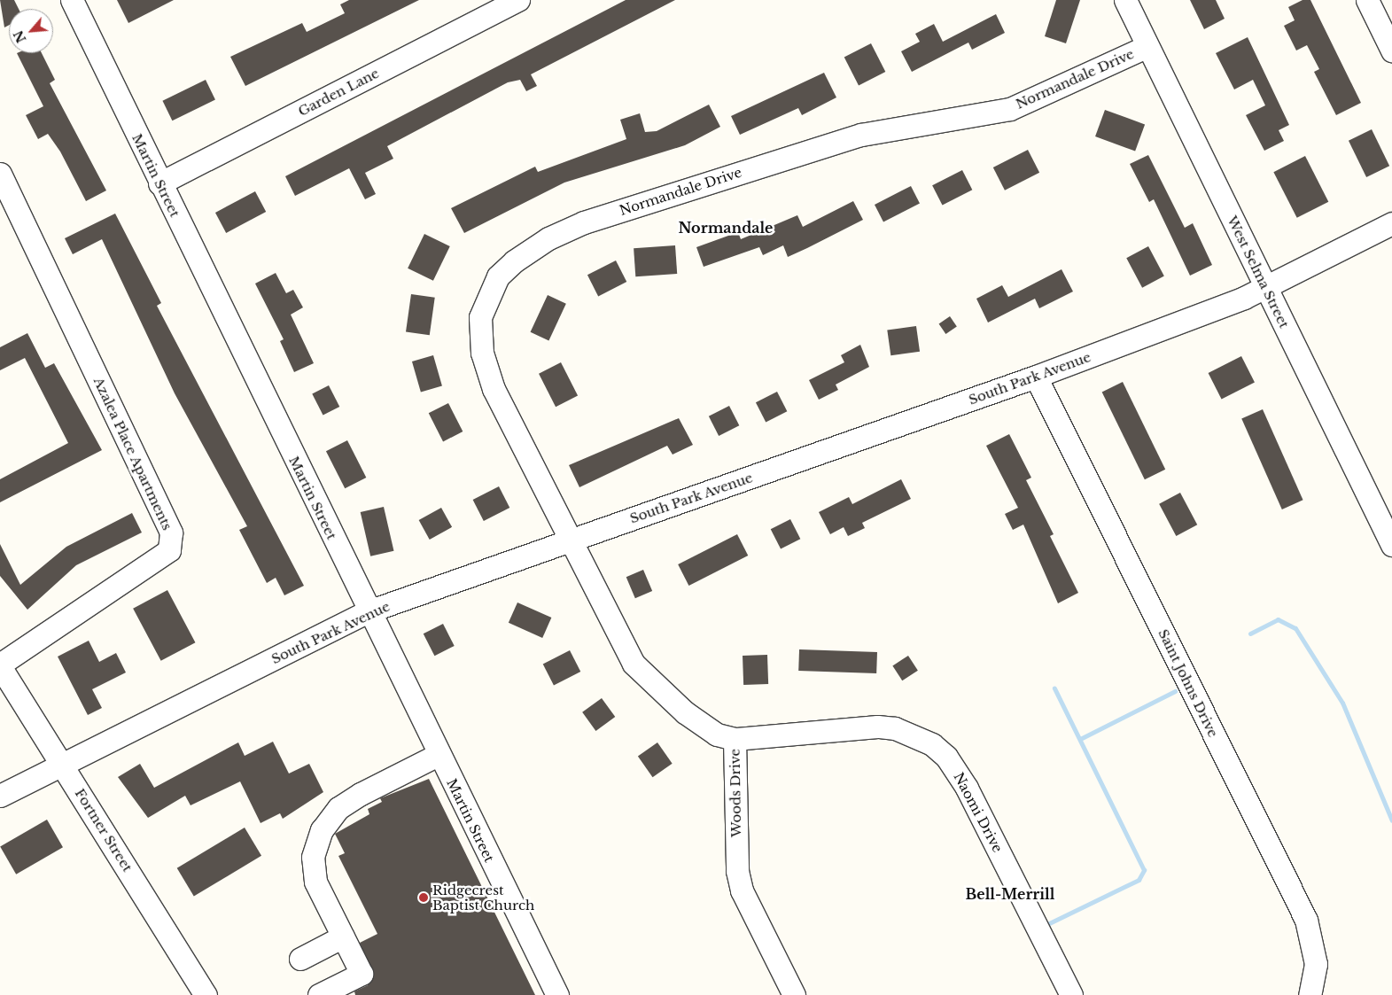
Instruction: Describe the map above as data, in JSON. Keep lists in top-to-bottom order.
{
  "streets": {
    "street": [
      "Normandale Drive",
      "Garden Lane",
      "Martin Street",
      "West Selma Street",
      "South Park Avenue",
      "Azalea Place Apartments",
      "Saint Johns Drive",
      "Woods Drive",
      "Naomi Drive",
      "Fortner Street"
    ]
  },
  "crossings": [
    ["Normandale Drive", "West Selma Street"],
    ["Normandale Drive", "South Park Avenue"],
    ["Normandale Drive", "Woods Drive"],
    ["Garden Lane", "Martin Street"],
    ["Martin Street", "South Park Avenue"],
    ["West Selma Street", "South Park Avenue"],
    ["South Park Avenue", "Saint Johns Drive"],
    ["South Park Avenue", "Woods Drive"],
    ["South Park Avenue", "Fortner Street"],
    ["Azalea Place Apartments", "Fortner Street"],
    ["Woods Drive", "Naomi Drive"]
  ],
  "districts": ["Normandale", "Bell-Merrill"],
  "places": ["Ridgecrest Baptist Church"],
  "north": "bottom left"
}
